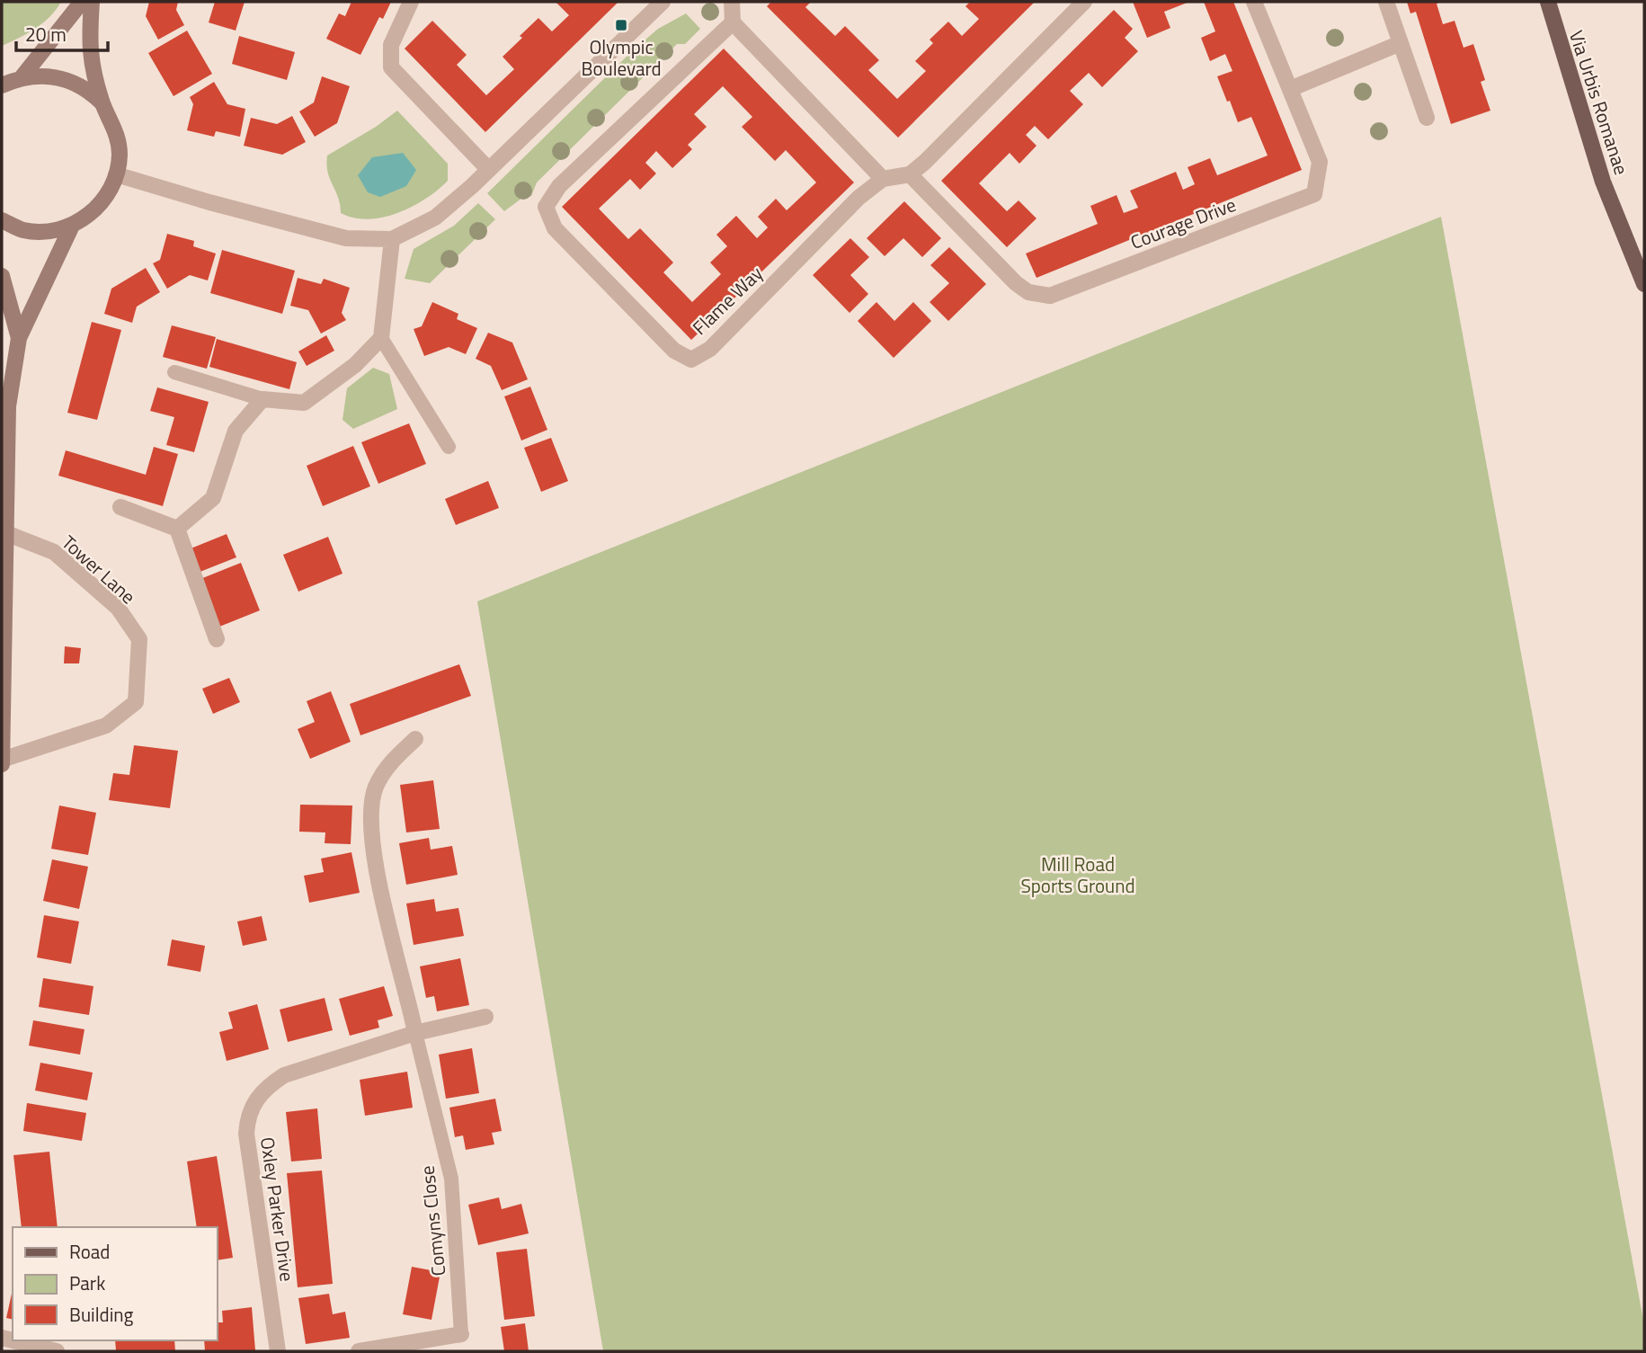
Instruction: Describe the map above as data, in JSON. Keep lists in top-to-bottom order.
{
  "streets": {
    "main road": ["Via Urbis Romanae"],
    "street": [
      "Courage Drive",
      "Flame Way",
      "Tower Lane",
      "Oxley Parker Drive"
    ],
    "lane": ["Comyns Close"]
  },
  "crossings": [
    ["Courage Drive", "Flame Way"],
    ["Oxley Parker Drive", "Comyns Close"]
  ],
  "parks": ["Mill Road Sports Ground"],
  "places": {
    "transit": ["Olympic Boulevard"]
  },
  "legend": ["Road", "Park", "Building"],
  "scale_bar": "20 m"
}
